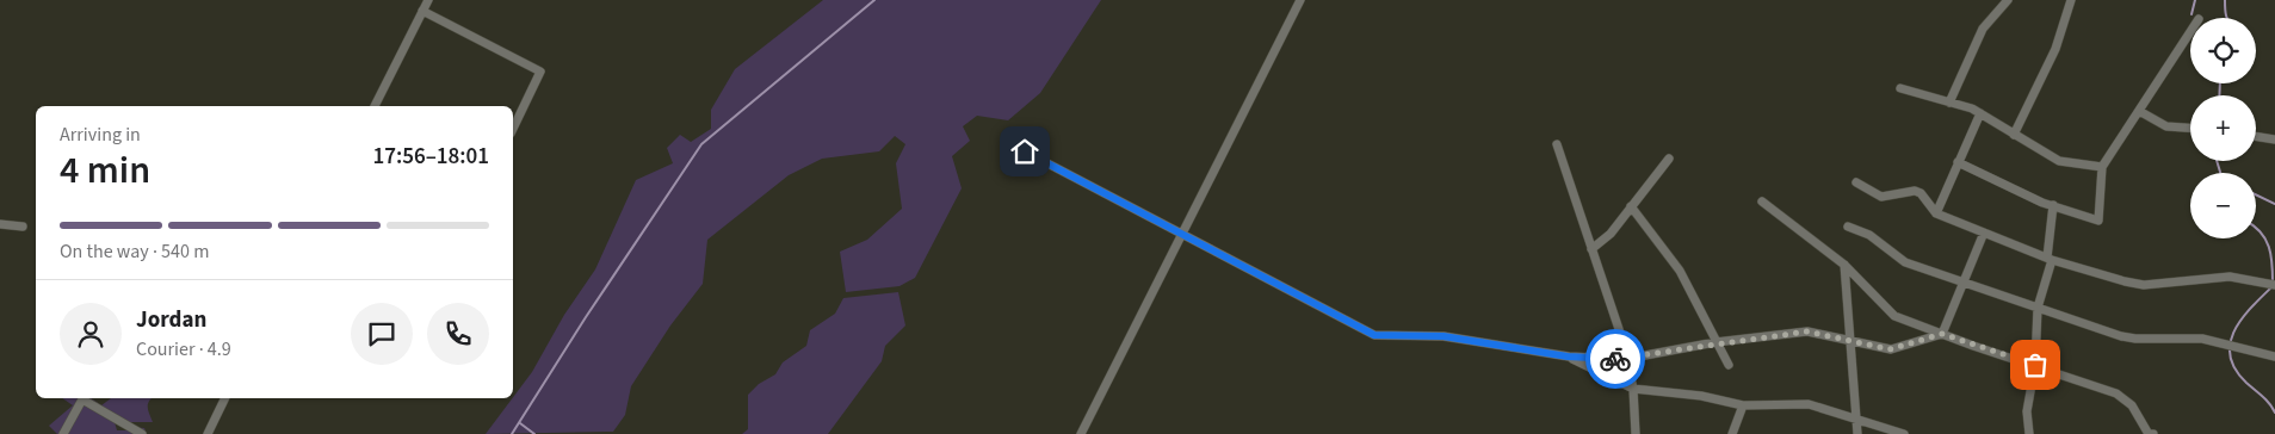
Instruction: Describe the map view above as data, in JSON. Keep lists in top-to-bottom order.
{
  "page": {
    "map_buttons": ["+", "−"],
    "heading": ["4 min", "Arriving in", "17:56–18:01"],
    "panel": ["Jordan", "Courier · 4.9"],
    "bar": "On the way · 540 m"
  }
}
